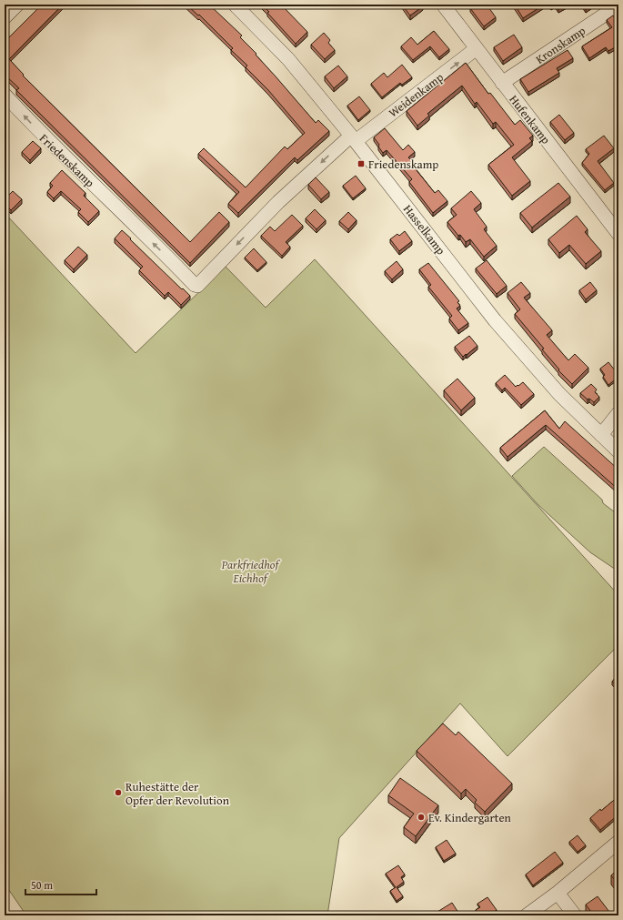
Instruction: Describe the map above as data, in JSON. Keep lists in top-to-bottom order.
{
  "streets": {
    "street": [
      "Kronskamp",
      "Weidenkamp",
      "Hufenkamp",
      "Friedenskamp",
      "Hasselkamp"
    ]
  },
  "crossings": [
    ["Kronskamp", "Hufenkamp"],
    ["Weidenkamp", "Hufenkamp"],
    ["Weidenkamp", "Friedenskamp"],
    ["Weidenkamp", "Hasselkamp"],
    ["Friedenskamp", "Hasselkamp"]
  ],
  "one_way": ["Weidenkamp"],
  "parks": ["Parkfriedhof Eichhof"],
  "places": {
    "transit": ["Friedenskamp"],
    "other": ["Ruhestätte der Opfer der Revolution", "Ev. Kindergarten"]
  },
  "scale_bar": "50 m"
}
